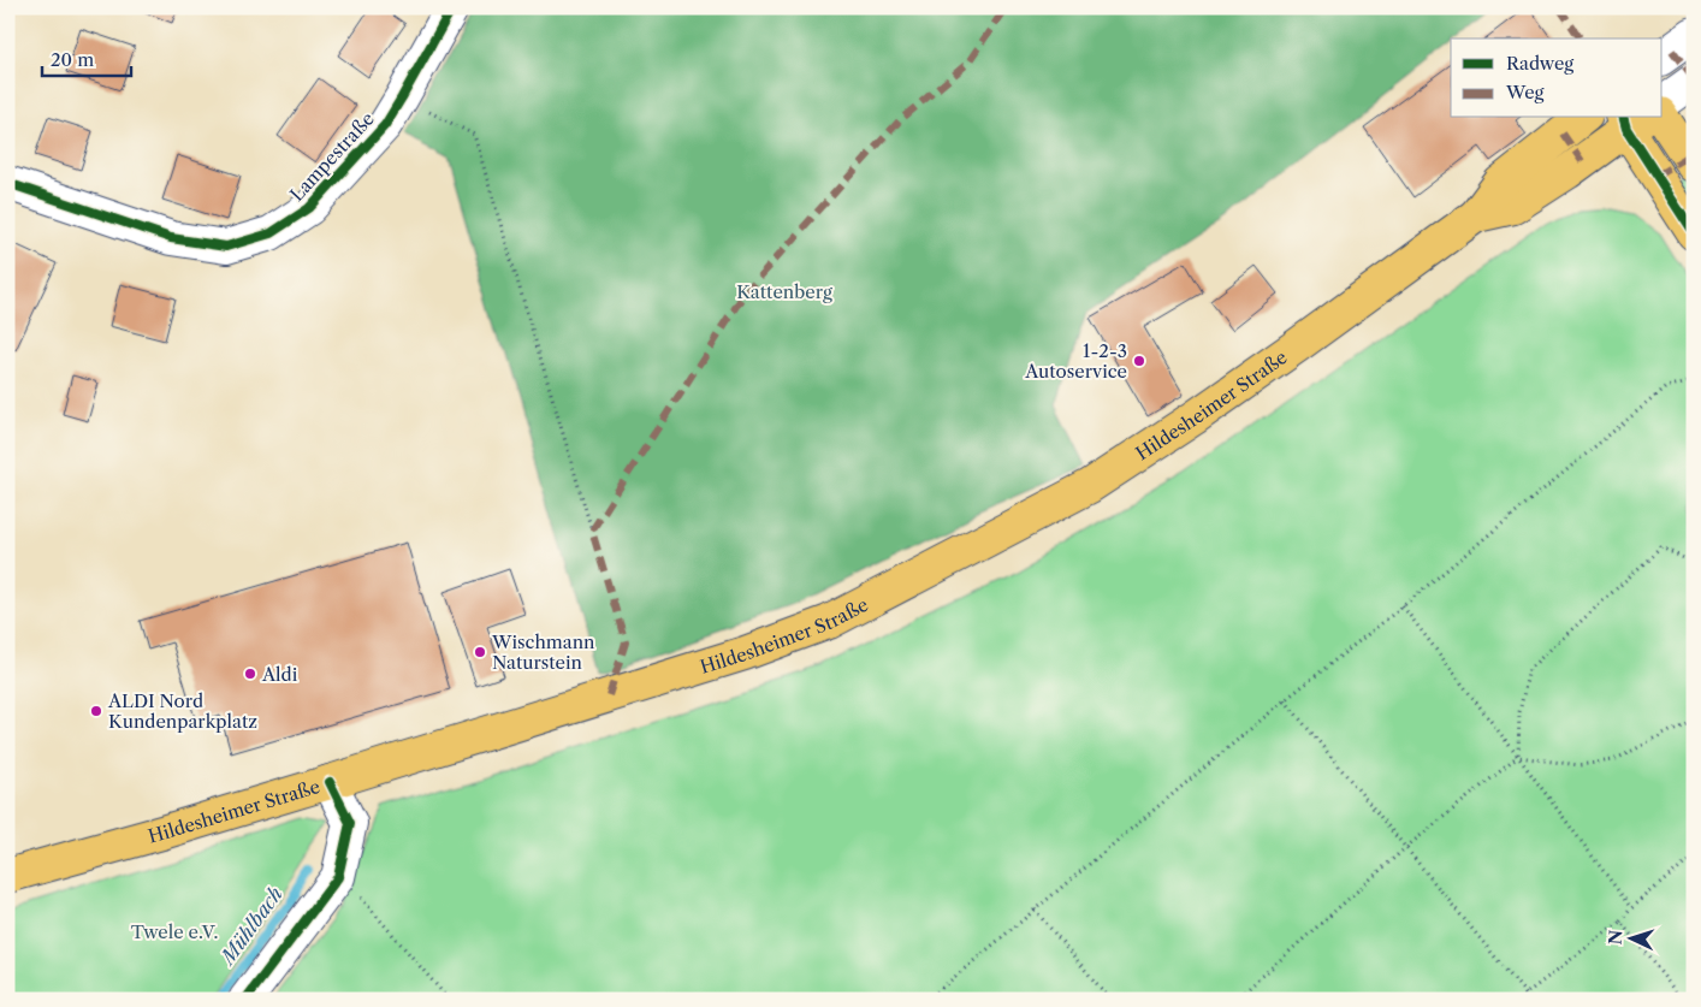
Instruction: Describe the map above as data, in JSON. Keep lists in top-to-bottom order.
{
  "streets": {
    "main road": ["Hildesheimer Straße"],
    "street": ["Lampestraße"]
  },
  "water": ["Mühlbach"],
  "parks": ["Kattenberg", "Twele e.V."],
  "places": [
    "1-2-3 Autoservice",
    "Wischmann Naturstein",
    "Aldi",
    "ALDI Nord Kundenparkplatz"
  ],
  "legend": ["Radweg", "Weg"],
  "scale_bar": "20 m",
  "north": "left"
}
